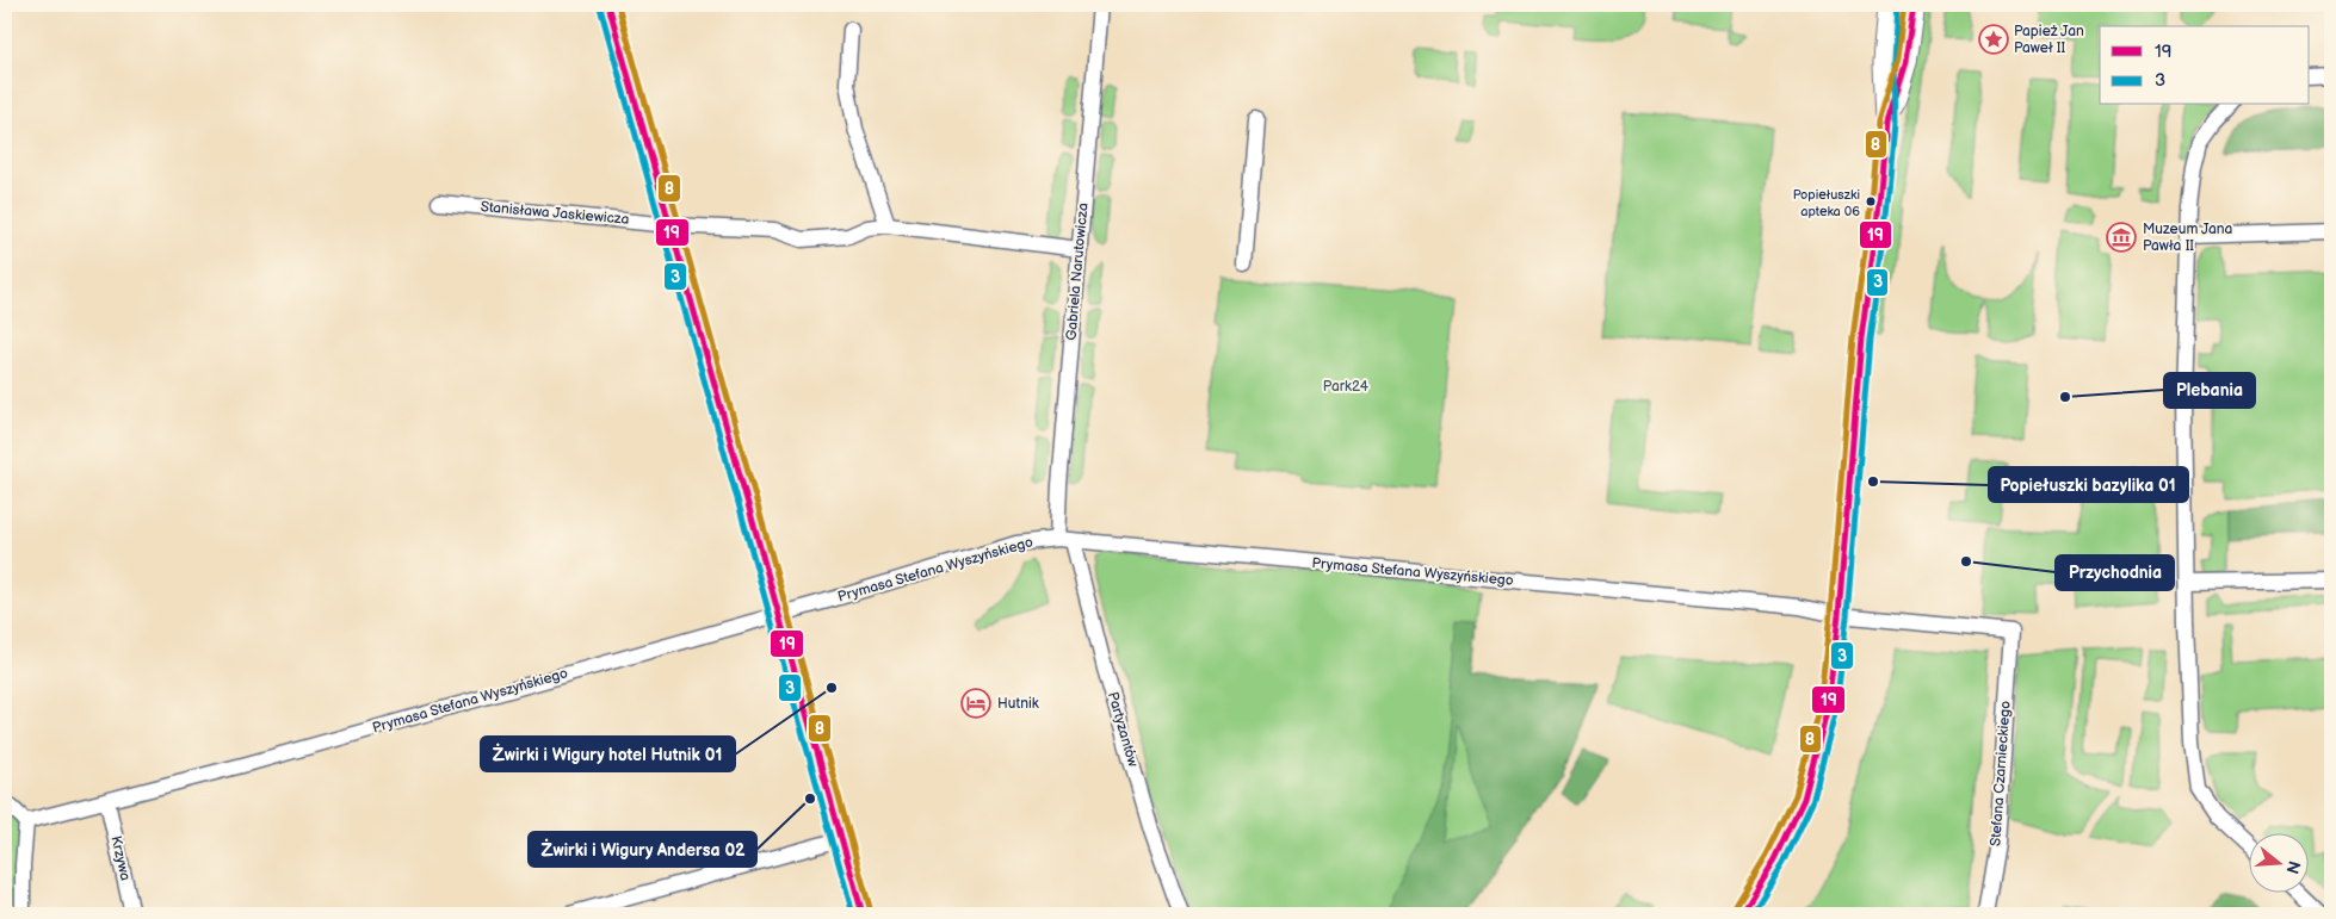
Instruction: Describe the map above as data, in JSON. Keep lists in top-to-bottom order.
{
  "streets": {
    "street": [
      "Stanisława Jaskiewicza",
      "Gabriela Narutowicza",
      "Prymasa Stefana Wyszyńskiego",
      "Partyzantów",
      "Stefana Czarnieckiego",
      "Krzywa"
    ]
  },
  "crossings": [
    ["Stanisława Jaskiewicza", "Gabriela Narutowicza"],
    ["Gabriela Narutowicza", "Prymasa Stefana Wyszyńskiego"],
    ["Gabriela Narutowicza", "Partyzantów"],
    ["Prymasa Stefana Wyszyńskiego", "Partyzantów"],
    ["Prymasa Stefana Wyszyńskiego", "Stefana Czarnieckiego"],
    ["Prymasa Stefana Wyszyńskiego", "Krzywa"]
  ],
  "parks": ["Park24"],
  "places": {
    "place": ["Papież Jan Paweł II"],
    "other": [
      "Popiełuszki apteka 06",
      "Plebania",
      "Popiełuszki bazylika 01",
      "Przychodnia",
      "Żwirki i Wigury hotel Hutnik 01",
      "Żwirki i Wigury Andersa 02"
    ],
    "museum": ["Muzeum Jana Pawła II"],
    "hotel": ["Hutnik"]
  },
  "lines": ["transit line 19", "transit line 8", "transit line 3"],
  "legend": ["19", "3"],
  "north": "right"
}
